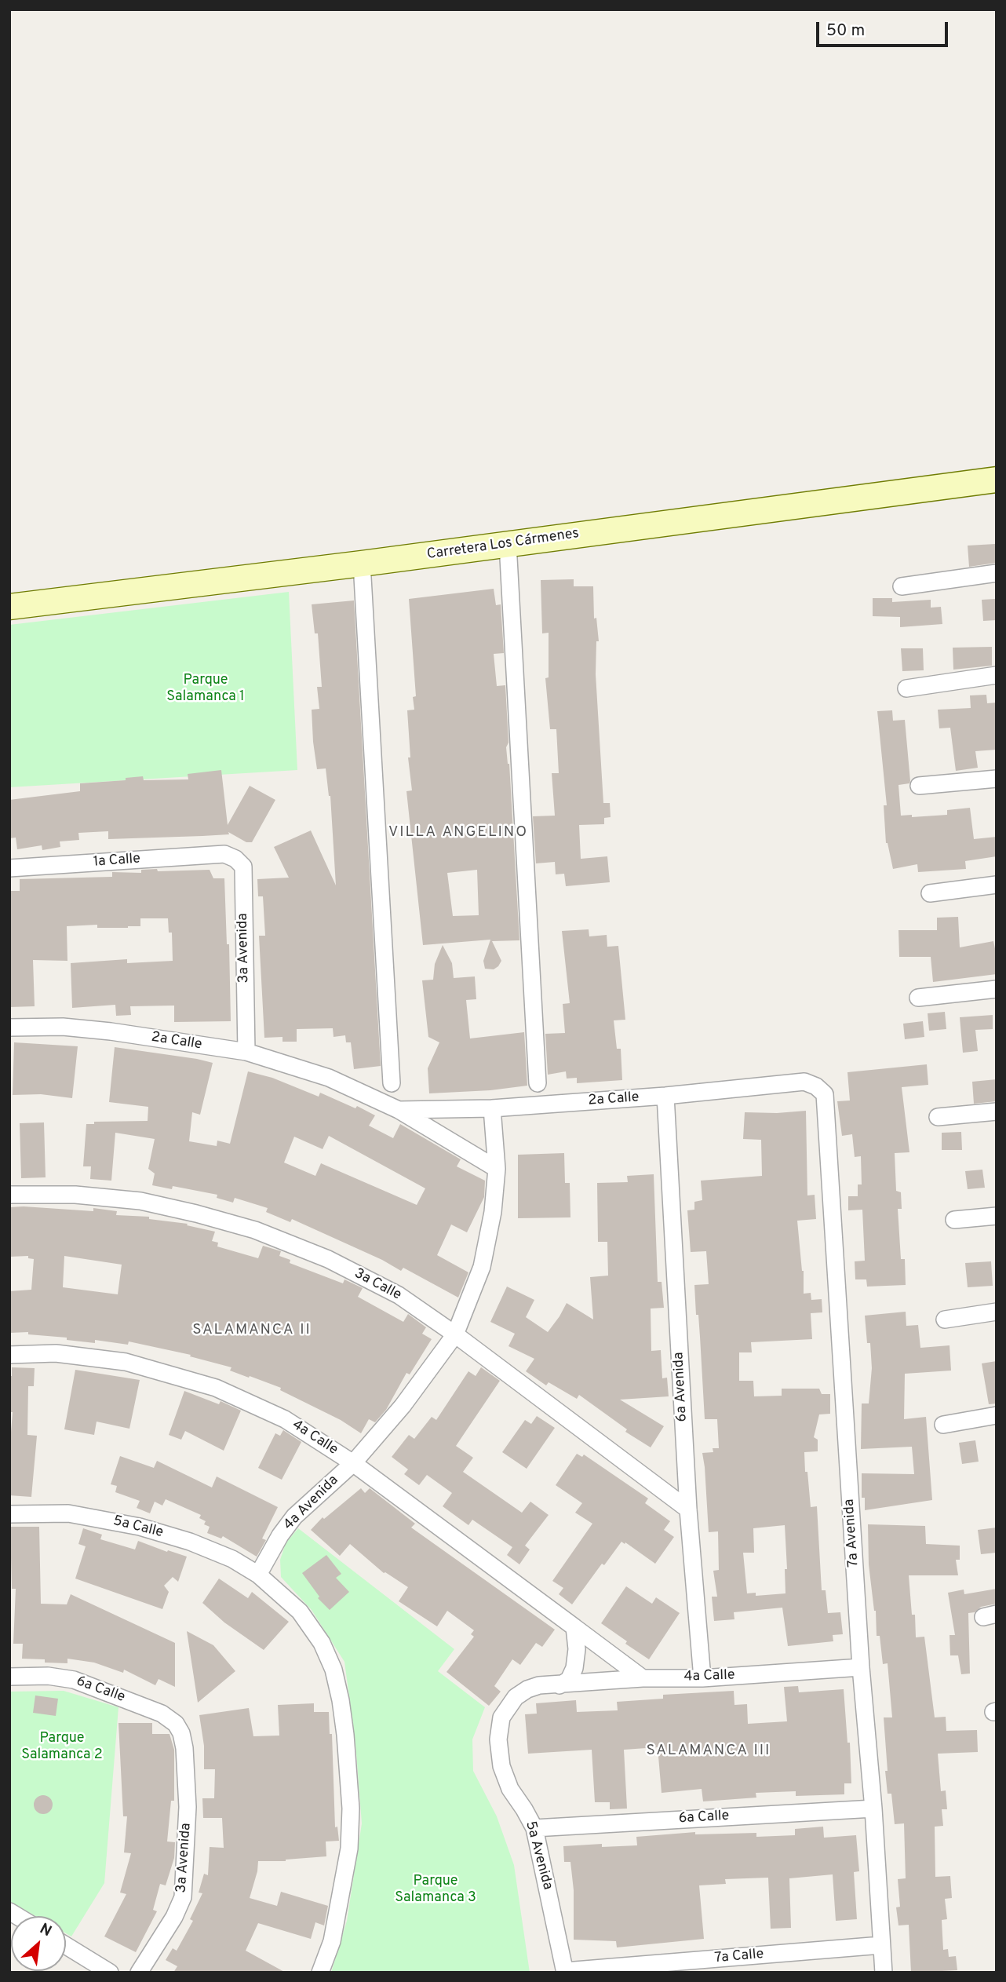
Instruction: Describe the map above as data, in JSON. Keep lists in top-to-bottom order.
{
  "streets": {
    "main road": ["Carretera Los Cármenes"],
    "street": [
      "1a Calle",
      "3a Avenida",
      "2a Calle",
      "3a Calle",
      "6a Avenida",
      "4a Calle",
      "4a Avenida",
      "5a Calle",
      "7a Avenida",
      "6a Calle",
      "5a Avenida",
      "7a Calle"
    ]
  },
  "crossings": [
    ["1a Calle", "3a Avenida"],
    ["3a Avenida", "2a Calle"],
    ["3a Avenida", "6a Calle"],
    ["2a Calle", "6a Avenida"],
    ["2a Calle", "4a Avenida"],
    ["2a Calle", "7a Avenida"],
    ["3a Calle", "6a Avenida"],
    ["3a Calle", "4a Avenida"],
    ["6a Avenida", "4a Calle"],
    ["4a Calle", "4a Avenida"],
    ["4a Calle", "7a Avenida"],
    ["4a Calle", "5a Avenida"],
    ["4a Avenida", "5a Calle"],
    ["7a Avenida", "6a Calle"],
    ["7a Avenida", "7a Calle"],
    ["6a Calle", "5a Avenida"],
    ["5a Avenida", "7a Calle"]
  ],
  "districts": ["VILLA ANGELINO", "SALAMANCA II", "SALAMANCA III"],
  "parks": ["Parque Salamanca 1", "Parque Salamanca 2", "Parque Salamanca 3"],
  "scale_bar": "50 m",
  "north": "top right"
}
